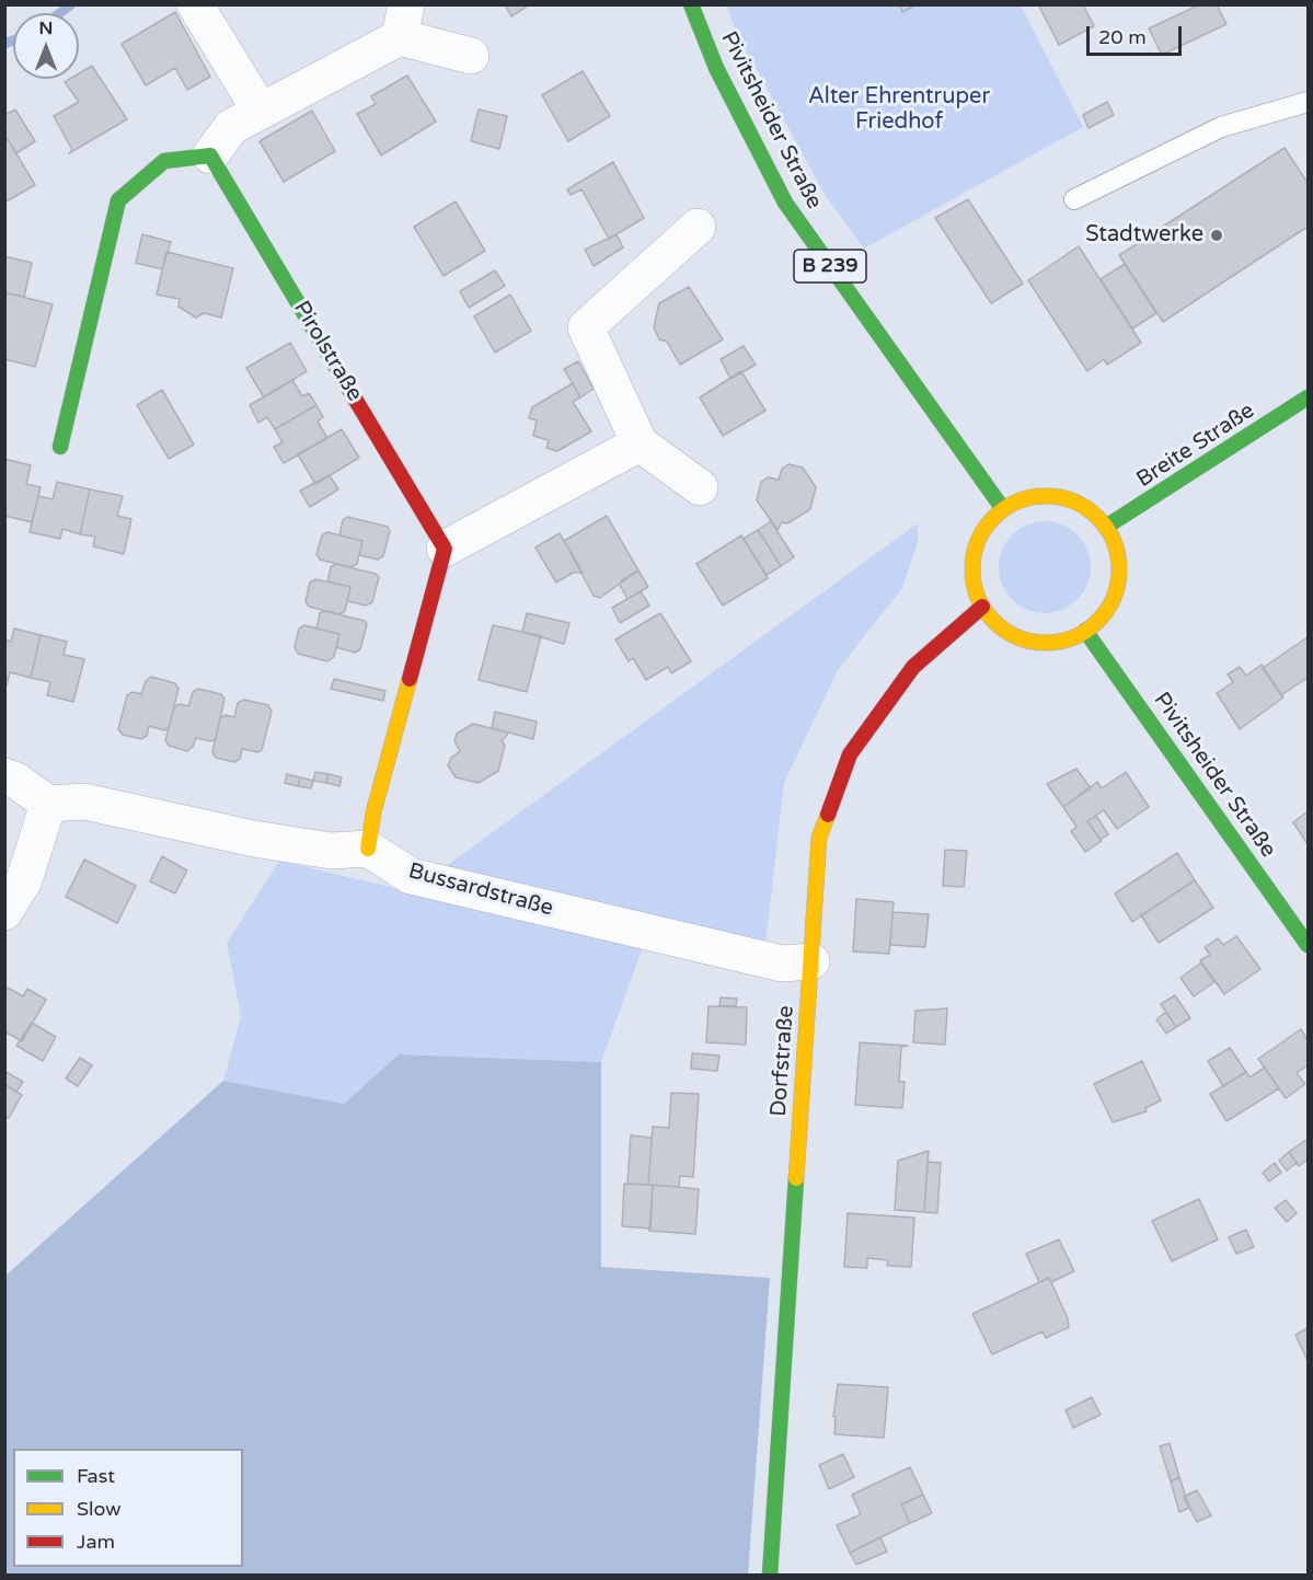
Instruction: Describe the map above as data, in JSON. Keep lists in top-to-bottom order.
{
  "streets": {
    "street": [
      "Pivitsheider Straße",
      "B 239",
      "Pirolstraße",
      "Breite Straße",
      "Bussardstraße",
      "Dorfstraße"
    ]
  },
  "crossings": [
    ["Pivitsheider Straße", "Breite Straße"],
    ["Pivitsheider Straße", "Dorfstraße"],
    ["Breite Straße", "Dorfstraße"],
    ["Bussardstraße", "Dorfstraße"]
  ],
  "parks": ["Alter Ehrentruper Friedhof"],
  "places": ["Stadtwerke"],
  "legend": ["Fast", "Slow", "Jam"],
  "scale_bar": "20 m",
  "north": "top"
}
